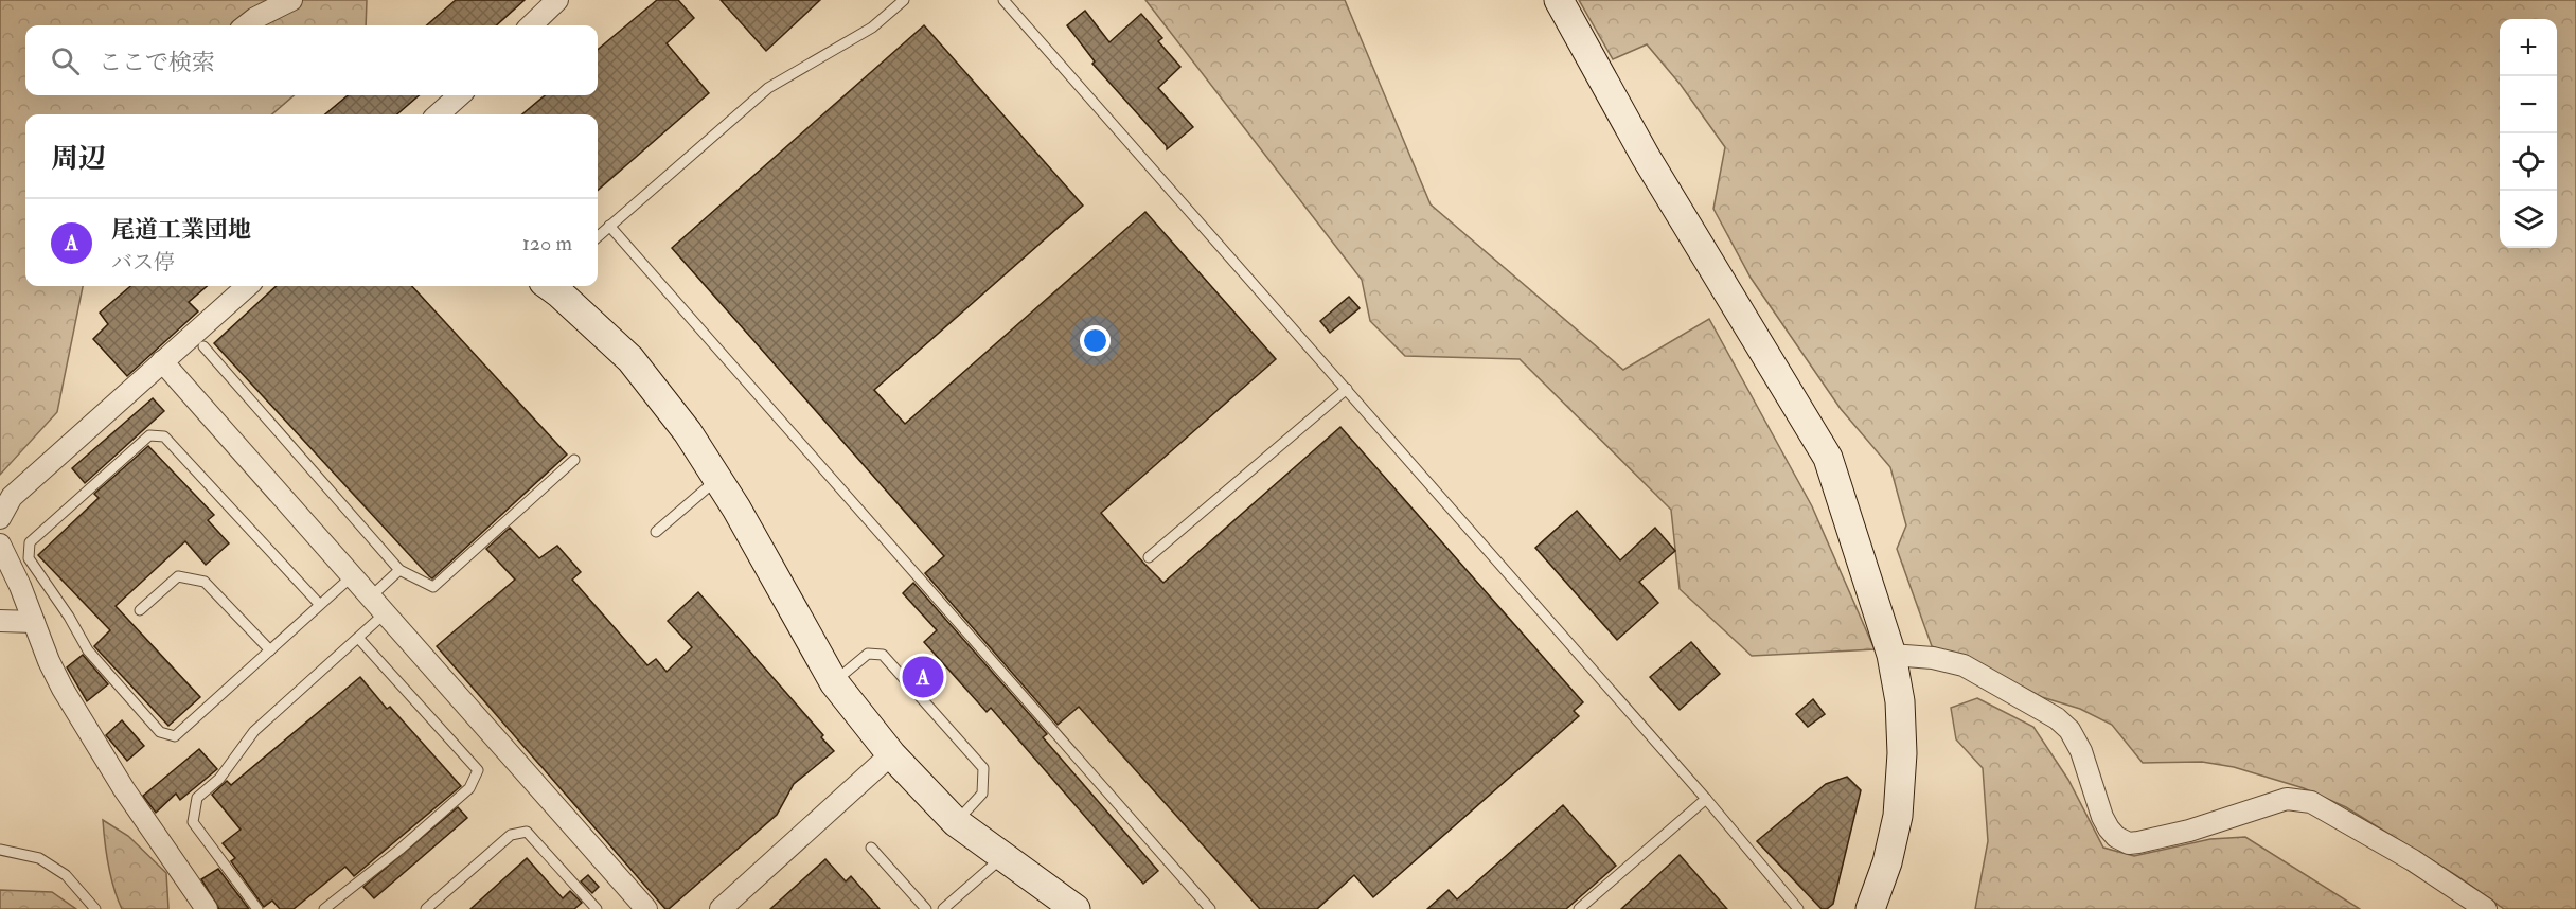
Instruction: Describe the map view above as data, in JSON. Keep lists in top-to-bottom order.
{
  "page": {
    "map_buttons": ["+", "−"],
    "search": "ここで検索",
    "heading": "周辺",
    "list": [
      {
        "mark": "A",
        "name": "尾道工業団地",
        "note": "バス停",
        "value": "120 m"
      }
    ],
    "pins": "A"
  }
}
